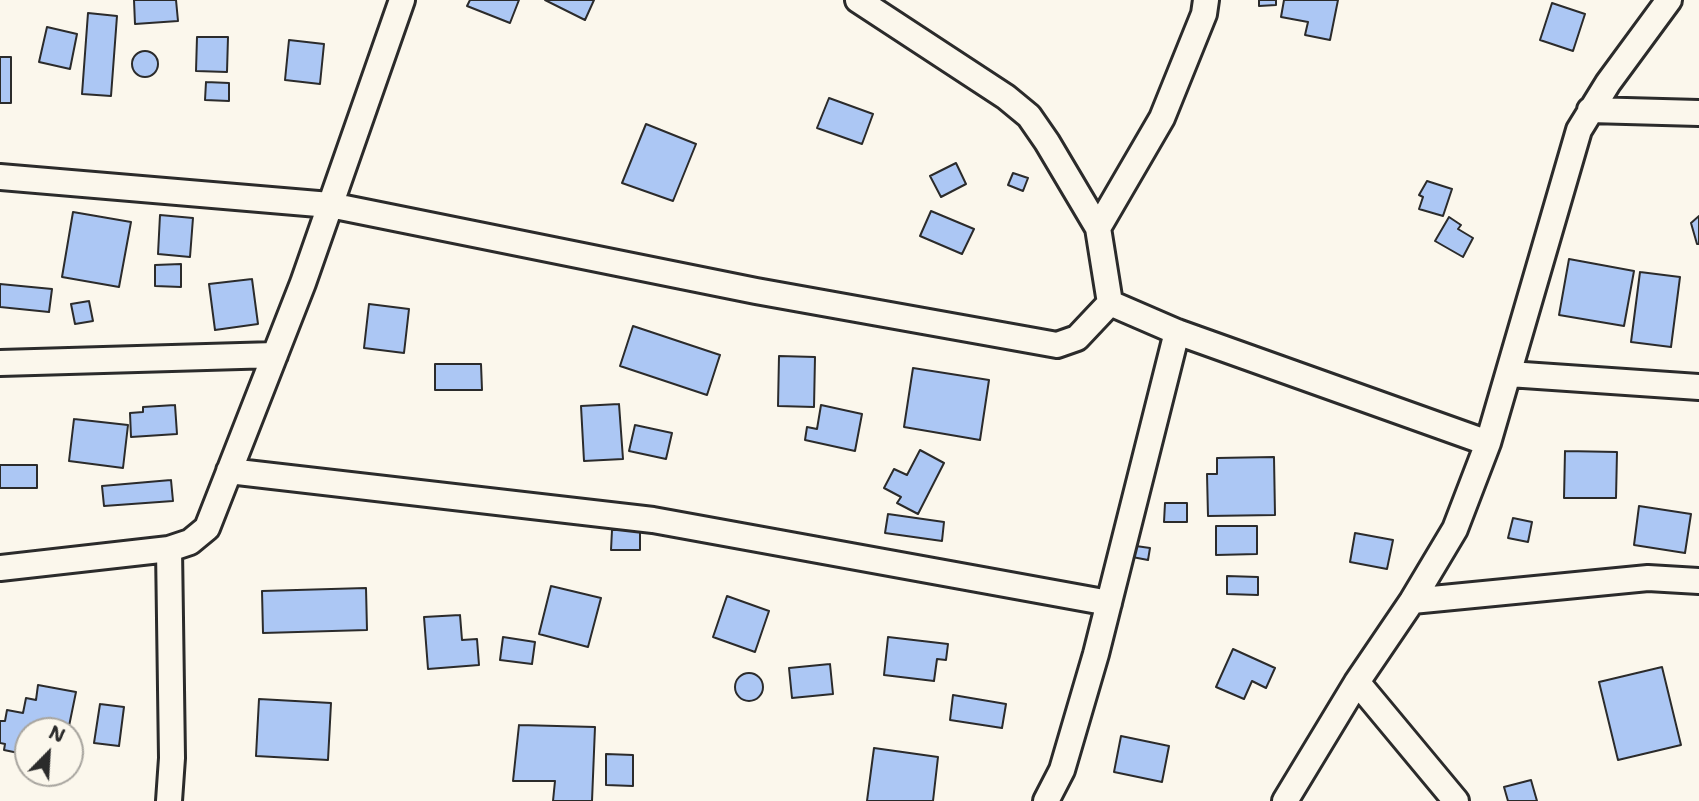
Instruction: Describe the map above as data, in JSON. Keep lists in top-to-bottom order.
{
  "north": "top right"
}
